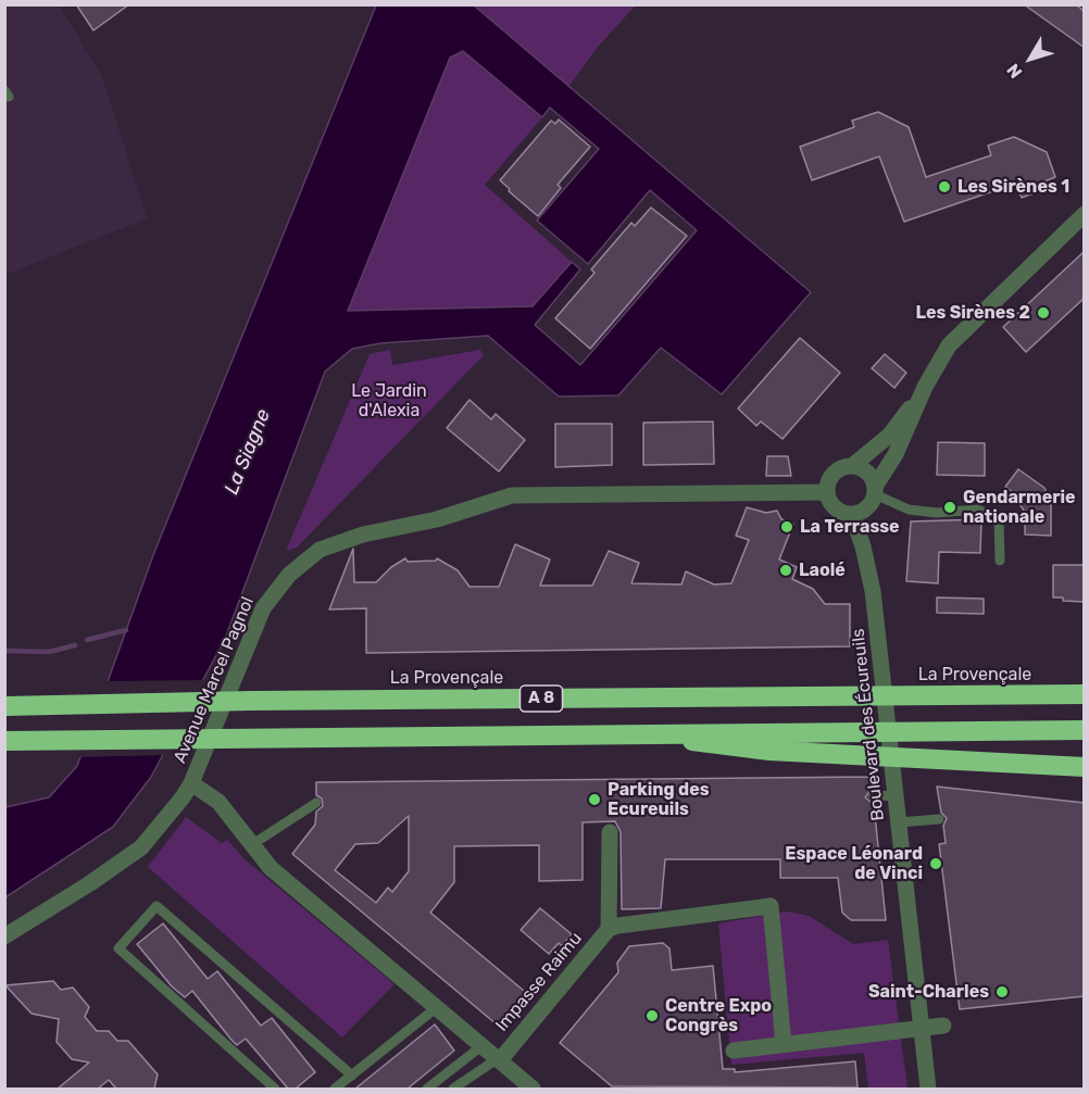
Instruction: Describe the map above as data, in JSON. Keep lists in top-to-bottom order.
{
  "streets": {
    "highway": ["La Provençale", "A 8"],
    "street": ["Avenue Marcel Pagnol", "Boulevard des Écureuils", "Impasse Raimu"]
  },
  "crossings": [
    ["Avenue Marcel Pagnol", "Boulevard des Écureuils"],
    ["Avenue Marcel Pagnol", "Impasse Raimu"]
  ],
  "water": ["La Siagne"],
  "parks": ["Le Jardin d'Alexia"],
  "places": [
    "Les Sirènes 1",
    "Les Sirènes 2",
    "Gendarmerie nationale",
    "La Terrasse",
    "Laolé",
    "Parking des Ecureuils",
    "Espace Léonard de Vinci",
    "Saint-Charles",
    "Centre Expo Congrès"
  ],
  "north": "bottom left"
}
